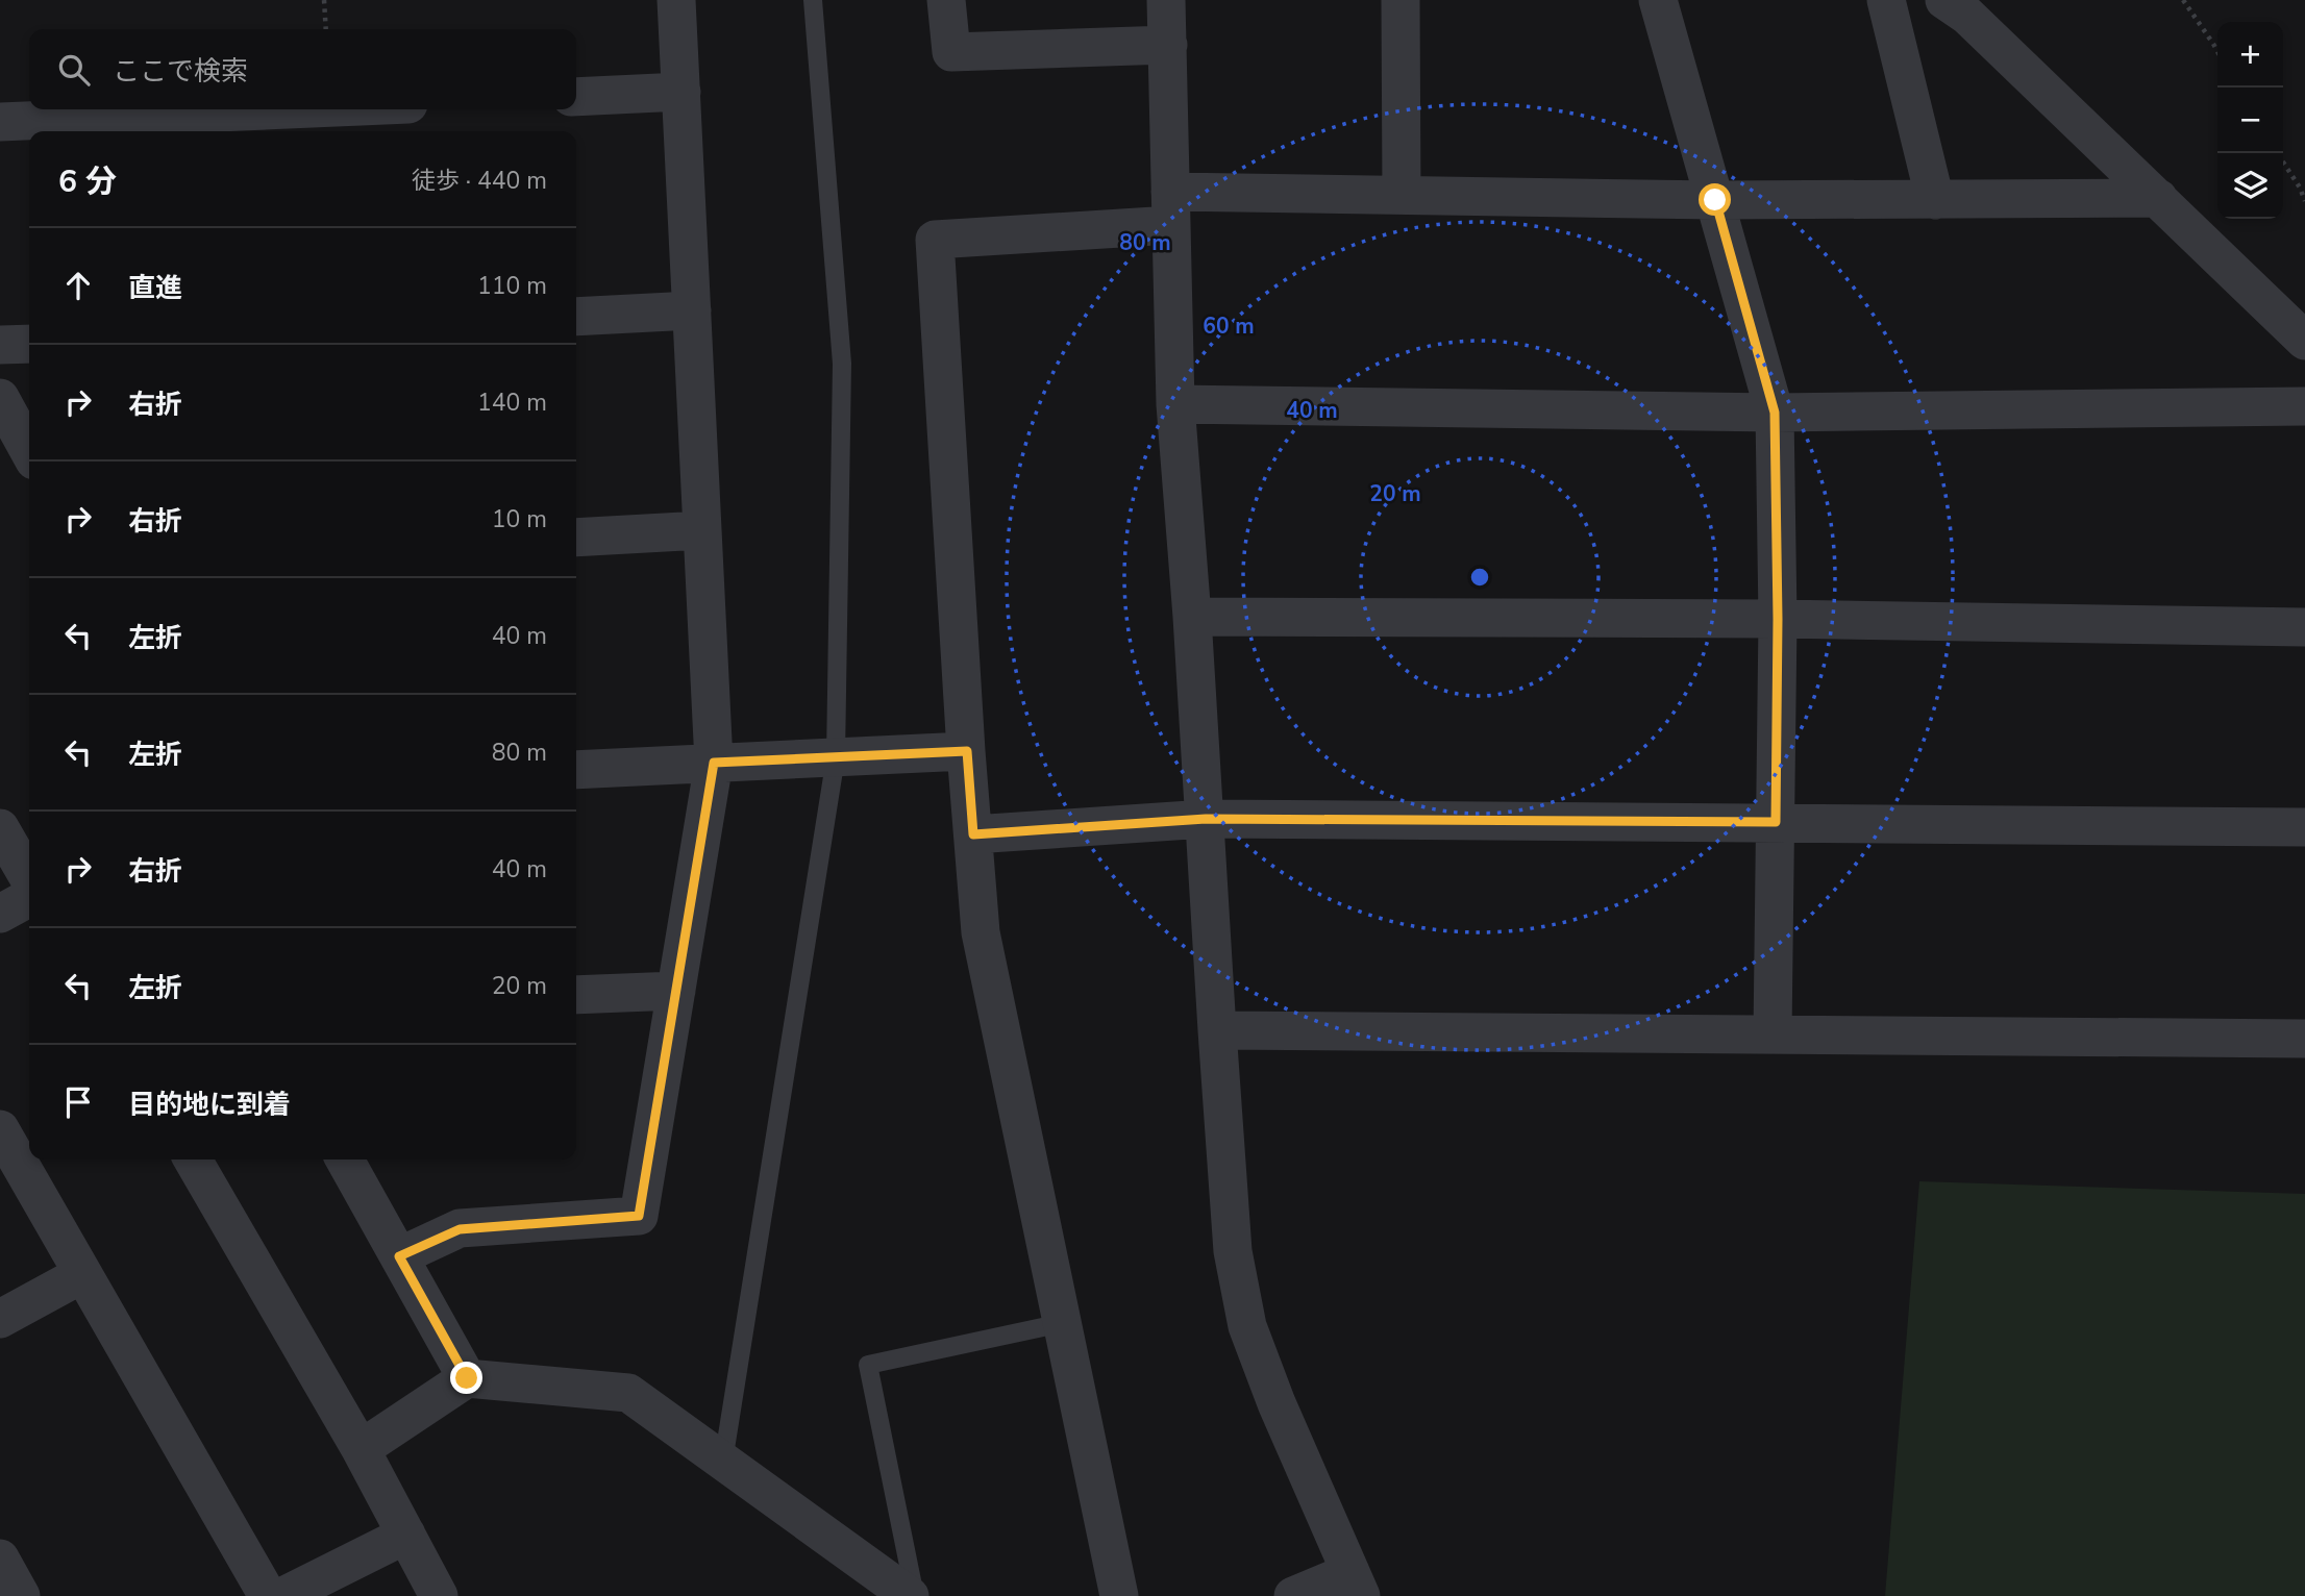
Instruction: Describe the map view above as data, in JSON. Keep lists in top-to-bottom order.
{
  "page": {
    "map_buttons": ["+", "−"],
    "search": "ここで検索",
    "heading": ["6 分", "徒歩 · 440 m"],
    "list": [
      ["直進", "110 m"],
      ["右折", "140 m"],
      ["右折", "10 m"],
      ["左折", "40 m"],
      ["左折", "80 m"],
      ["右折", "40 m"],
      ["左折", "20 m"],
      "目的地に到着"
    ]
  },
  "rings": [
    "80 m",
    "60 m",
    "40 m",
    "20 m"
  ]
}
